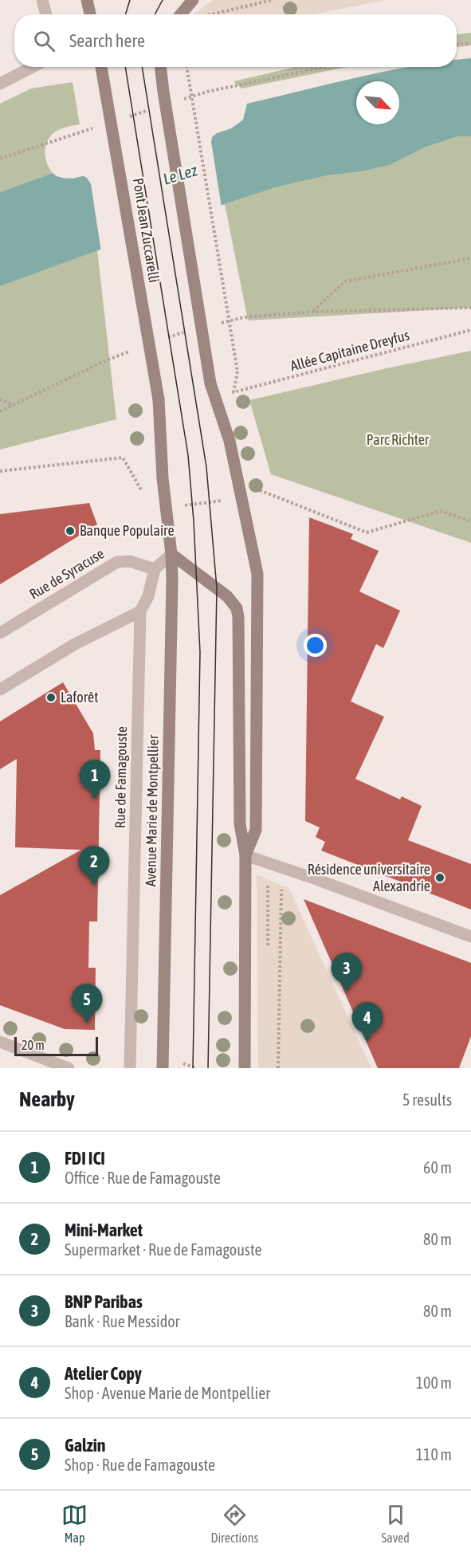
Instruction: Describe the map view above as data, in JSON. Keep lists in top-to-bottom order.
{
  "streets": {
    "main road": ["Pont Jean Zuccarelli", "Avenue Marie de Montpellier"],
    "street": ["Rue de Syracuse", "Rue de Famagouste"],
    "path": ["Allée Capitaine Dreyfus"]
  },
  "crossings": [
    ["Pont Jean Zuccarelli", "Avenue Marie de Montpellier"],
    ["Rue de Syracuse", "Rue de Famagouste"]
  ],
  "water": ["Le Lez"],
  "parks": ["Parc Richter"],
  "places": ["Banque Populaire", "Laforêt", "Résidence universitaire Alexandrie"],
  "scale_bar": "20 m",
  "north": "bottom right",
  "page": {
    "search": "Search here",
    "pins": [
      "1",
      "2",
      "3",
      "5",
      "4"
    ],
    "scale": "20 m",
    "heading": ["Nearby", "5 results"],
    "list": [
      {
        "mark": "1",
        "name": "FDI ICI",
        "note": "Office · Rue de Famagouste",
        "value": "60 m"
      },
      {
        "mark": "2",
        "name": "Mini-Market",
        "note": "Supermarket · Rue de Famagouste",
        "value": "80 m"
      },
      {
        "mark": "3",
        "name": "BNP Paribas",
        "note": "Bank · Rue Messidor",
        "value": "80 m"
      },
      {
        "mark": "4",
        "name": "Atelier Copy",
        "note": "Shop · Avenue Marie de Montpellier",
        "value": "100 m"
      },
      {
        "mark": "5",
        "name": "Galzin",
        "note": "Shop · Rue de Famagouste",
        "value": "110 m"
      }
    ],
    "nav": ["Map", "Directions", "Saved"]
  }
}
